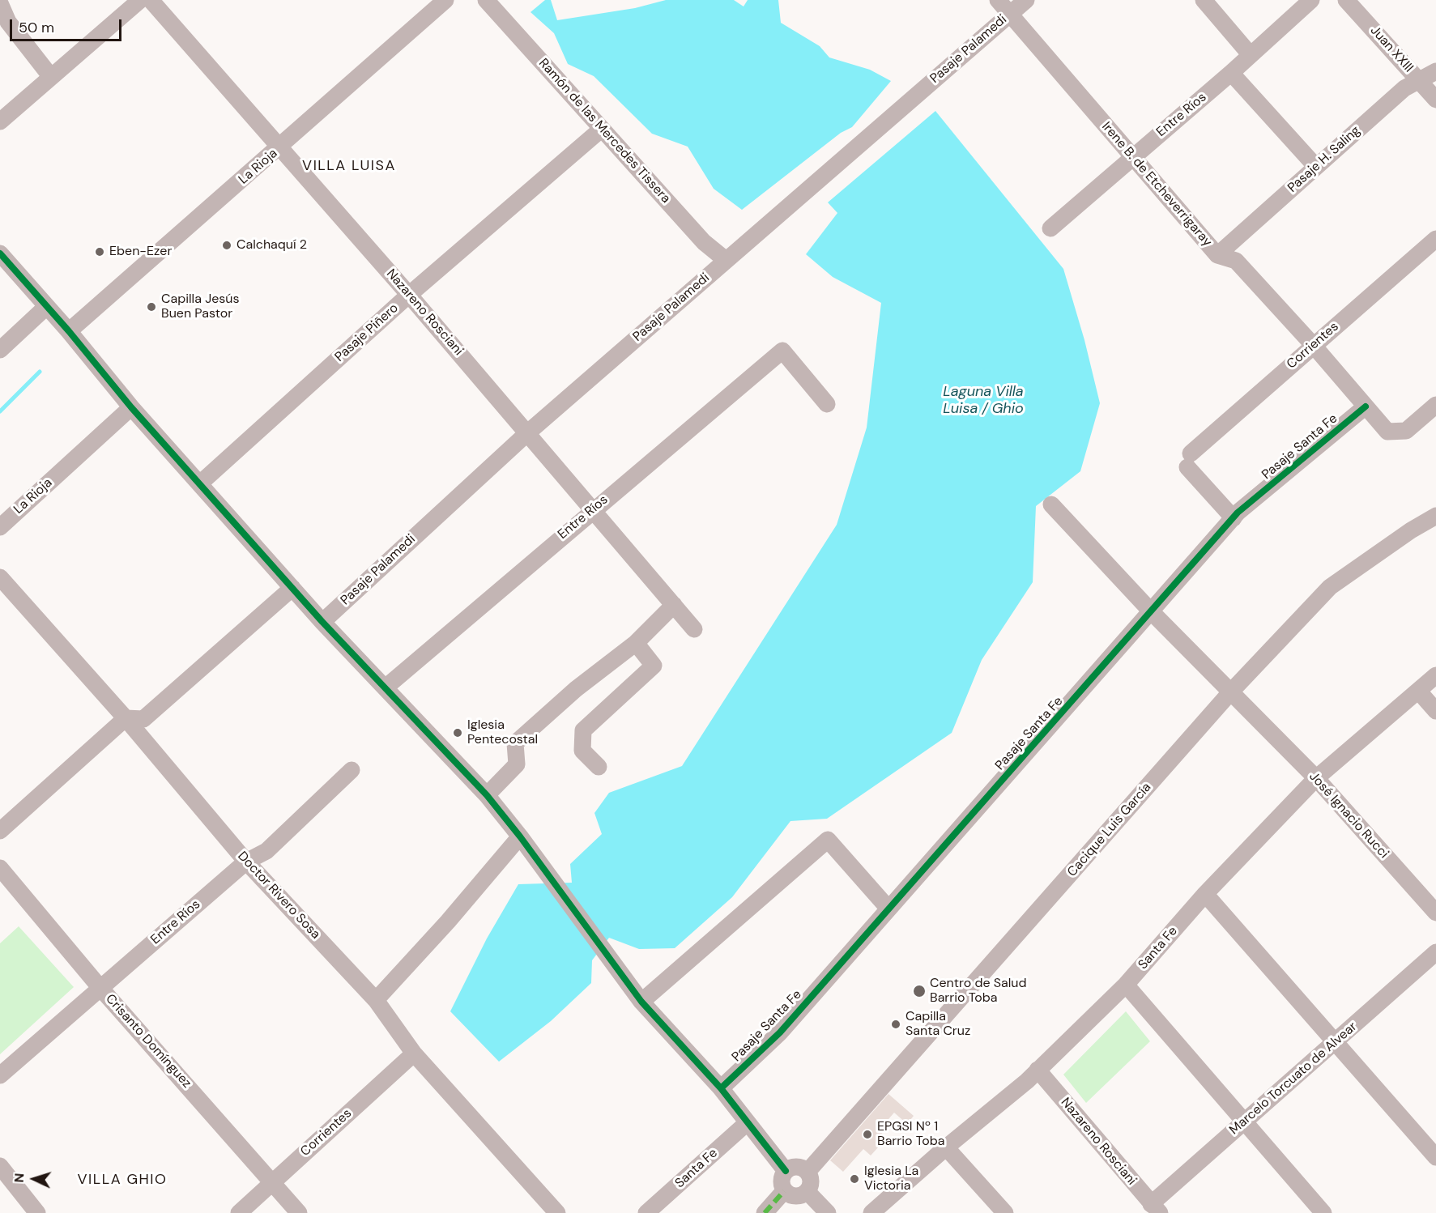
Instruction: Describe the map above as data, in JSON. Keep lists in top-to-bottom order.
{
  "streets": {
    "street": [
      "Pasaje Palamedi",
      "Juan XXIII",
      "Entre Ríos",
      "Ramón de las Mercedes Tissera",
      "Pasaje H. Saling",
      "La Rioja",
      "Irene B. de Etcheverrigaray",
      "Nazareno Rosciani",
      "Pasaje Piñero",
      "Corrientes",
      "Pasaje Santa Fe",
      "José Ignacio Rucci",
      "Cacique Luis García",
      "Doctor Rivero Sosa",
      "Santa Fe",
      "Crisanto Domínguez",
      "Marcelo Torcuato de Alvear"
    ]
  },
  "crossings": [
    ["Pasaje Palamedi", "Ramón de las Mercedes Tissera"],
    ["Pasaje Palamedi", "Irene B. de Etcheverrigaray"],
    ["Pasaje Palamedi", "Nazareno Rosciani"],
    ["Juan XXIII", "Pasaje H. Saling"],
    ["Entre Ríos", "Irene B. de Etcheverrigaray"],
    ["Entre Ríos", "Nazareno Rosciani"],
    ["Entre Ríos", "Doctor Rivero Sosa"],
    ["Entre Ríos", "Crisanto Domínguez"],
    ["Ramón de las Mercedes Tissera", "Pasaje Piñero"],
    ["Pasaje H. Saling", "Irene B. de Etcheverrigaray"],
    ["La Rioja", "Nazareno Rosciani"],
    ["Irene B. de Etcheverrigaray", "Corrientes"],
    ["Irene B. de Etcheverrigaray", "Pasaje Santa Fe"],
    ["Nazareno Rosciani", "Pasaje Piñero"],
    ["Nazareno Rosciani", "Santa Fe"],
    ["Nazareno Rosciani", "Marcelo Torcuato de Alvear"],
    ["Corrientes", "Pasaje Santa Fe"],
    ["Corrientes", "Doctor Rivero Sosa"],
    ["Corrientes", "Crisanto Domínguez"],
    ["José Ignacio Rucci", "Cacique Luis García"],
    ["José Ignacio Rucci", "Santa Fe"]
  ],
  "districts": ["VILLA LUISA", "VILLA GHIO"],
  "water": ["Laguna Villa Luisa / Ghio"],
  "places": [
    "Calchaquí 2",
    "Eben-Ezer",
    "Capilla Jesús Buen Pastor",
    "Iglesia Pentecostal",
    "Centro de Salud Barrio Toba",
    "Capilla Santa Cruz",
    "EPGSI Nº 1 Barrio Toba",
    "Iglesia La Victoria"
  ],
  "scale_bar": "50 m",
  "north": "left"
}
